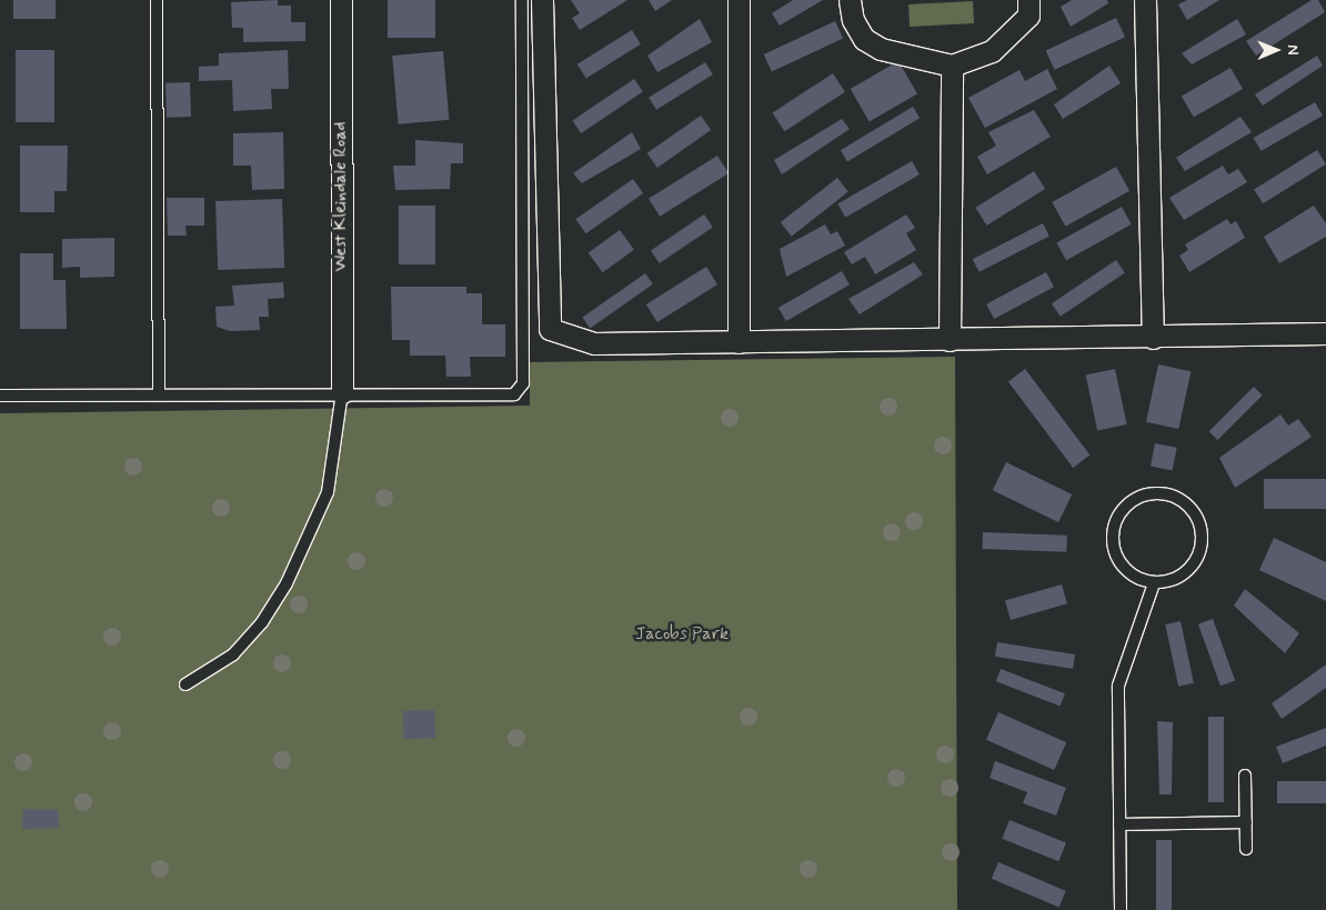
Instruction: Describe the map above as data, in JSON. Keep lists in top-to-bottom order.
{
  "streets": {
    "street": ["West Kleindale Road"]
  },
  "parks": ["Jacobs Park"],
  "north": "right"
}
